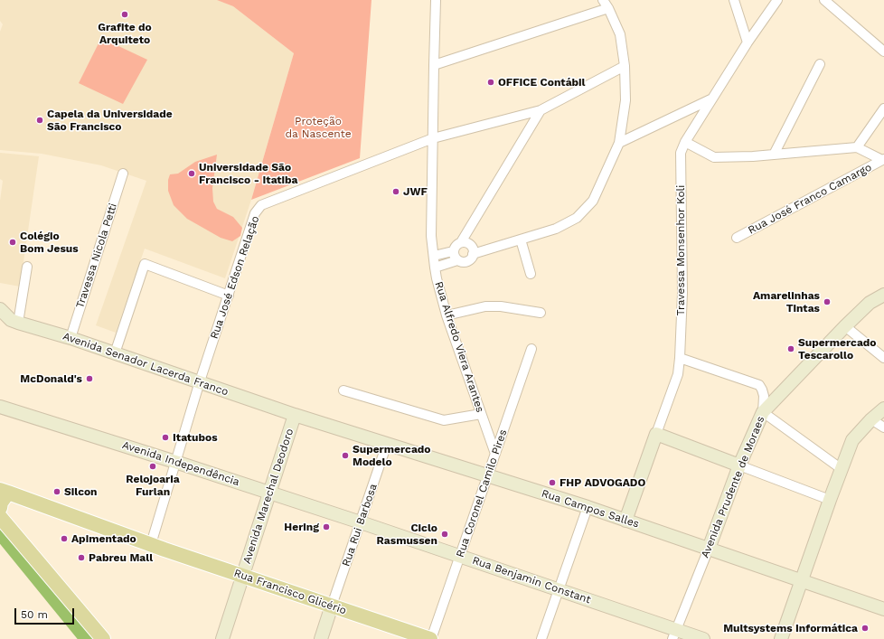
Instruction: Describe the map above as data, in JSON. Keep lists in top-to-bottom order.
{
  "streets": {
    "main road": [
      "Travessa Monsenhor Koli",
      "Avenida Senador Lacerda Franco",
      "Avenida Independência",
      "Avenida Prudente de Moraes",
      "Avenida Marechal Deodoro",
      "Rua Campos Salles",
      "Rua Benjamin Constant",
      "Rua Francisco Glicério"
    ],
    "street": [
      "Rua José Franco Camargo",
      "Travessa Nicola Petti",
      "Rua José Edson Relação",
      "Rua Alfredo Viera Arantes",
      "Rua Coronel Camilo Pires",
      "Rua Rui Barbosa"
    ]
  },
  "crossings": [
    ["Travessa Monsenhor Koli", "Rua Campos Salles"],
    ["Travessa Nicola Petti", "Avenida Senador Lacerda Franco"],
    ["Rua José Edson Relação", "Rua Alfredo Viera Arantes"],
    ["Rua José Edson Relação", "Avenida Senador Lacerda Franco"],
    ["Rua José Edson Relação", "Avenida Independência"],
    ["Rua José Edson Relação", "Rua Francisco Glicério"],
    ["Rua Alfredo Viera Arantes", "Rua Coronel Camilo Pires"],
    ["Avenida Senador Lacerda Franco", "Avenida Marechal Deodoro"],
    ["Avenida Senador Lacerda Franco", "Rua Campos Salles"],
    ["Avenida Independência", "Avenida Marechal Deodoro"],
    ["Avenida Independência", "Rua Rui Barbosa"],
    ["Avenida Independência", "Rua Benjamin Constant"],
    ["Avenida Prudente de Moraes", "Rua Campos Salles"],
    ["Avenida Prudente de Moraes", "Rua Benjamin Constant"],
    ["Rua Coronel Camilo Pires", "Rua Campos Salles"],
    ["Rua Coronel Camilo Pires", "Rua Benjamin Constant"],
    ["Rua Coronel Camilo Pires", "Rua Francisco Glicério"],
    ["Avenida Marechal Deodoro", "Rua Campos Salles"],
    ["Avenida Marechal Deodoro", "Rua Francisco Glicério"],
    ["Rua Campos Salles", "Rua Rui Barbosa"],
    ["Rua Rui Barbosa", "Rua Benjamin Constant"],
    ["Rua Rui Barbosa", "Rua Francisco Glicério"]
  ],
  "parks": ["Proteção da Nascente"],
  "places": [
    "Grafite do Arquiteto",
    "OFFICE Contábil",
    "Capela da Universidade São Francisco",
    "Universidade São Francisco - Itatiba",
    "JWF",
    "Colégio Bom Jesus",
    "Amarelinhas Tintas",
    "Supermercado Tescarollo",
    "McDonald's",
    "Itatubos",
    "Supermercado Modelo",
    "Relojoaria Furlan",
    "FHP ADVOGADO",
    "Silcon",
    "Hering",
    "Ciclo Rasmussen",
    "Apimentado",
    "Pabreu Mall",
    "Multsystems Informática"
  ],
  "scale_bar": "50 m"
}
